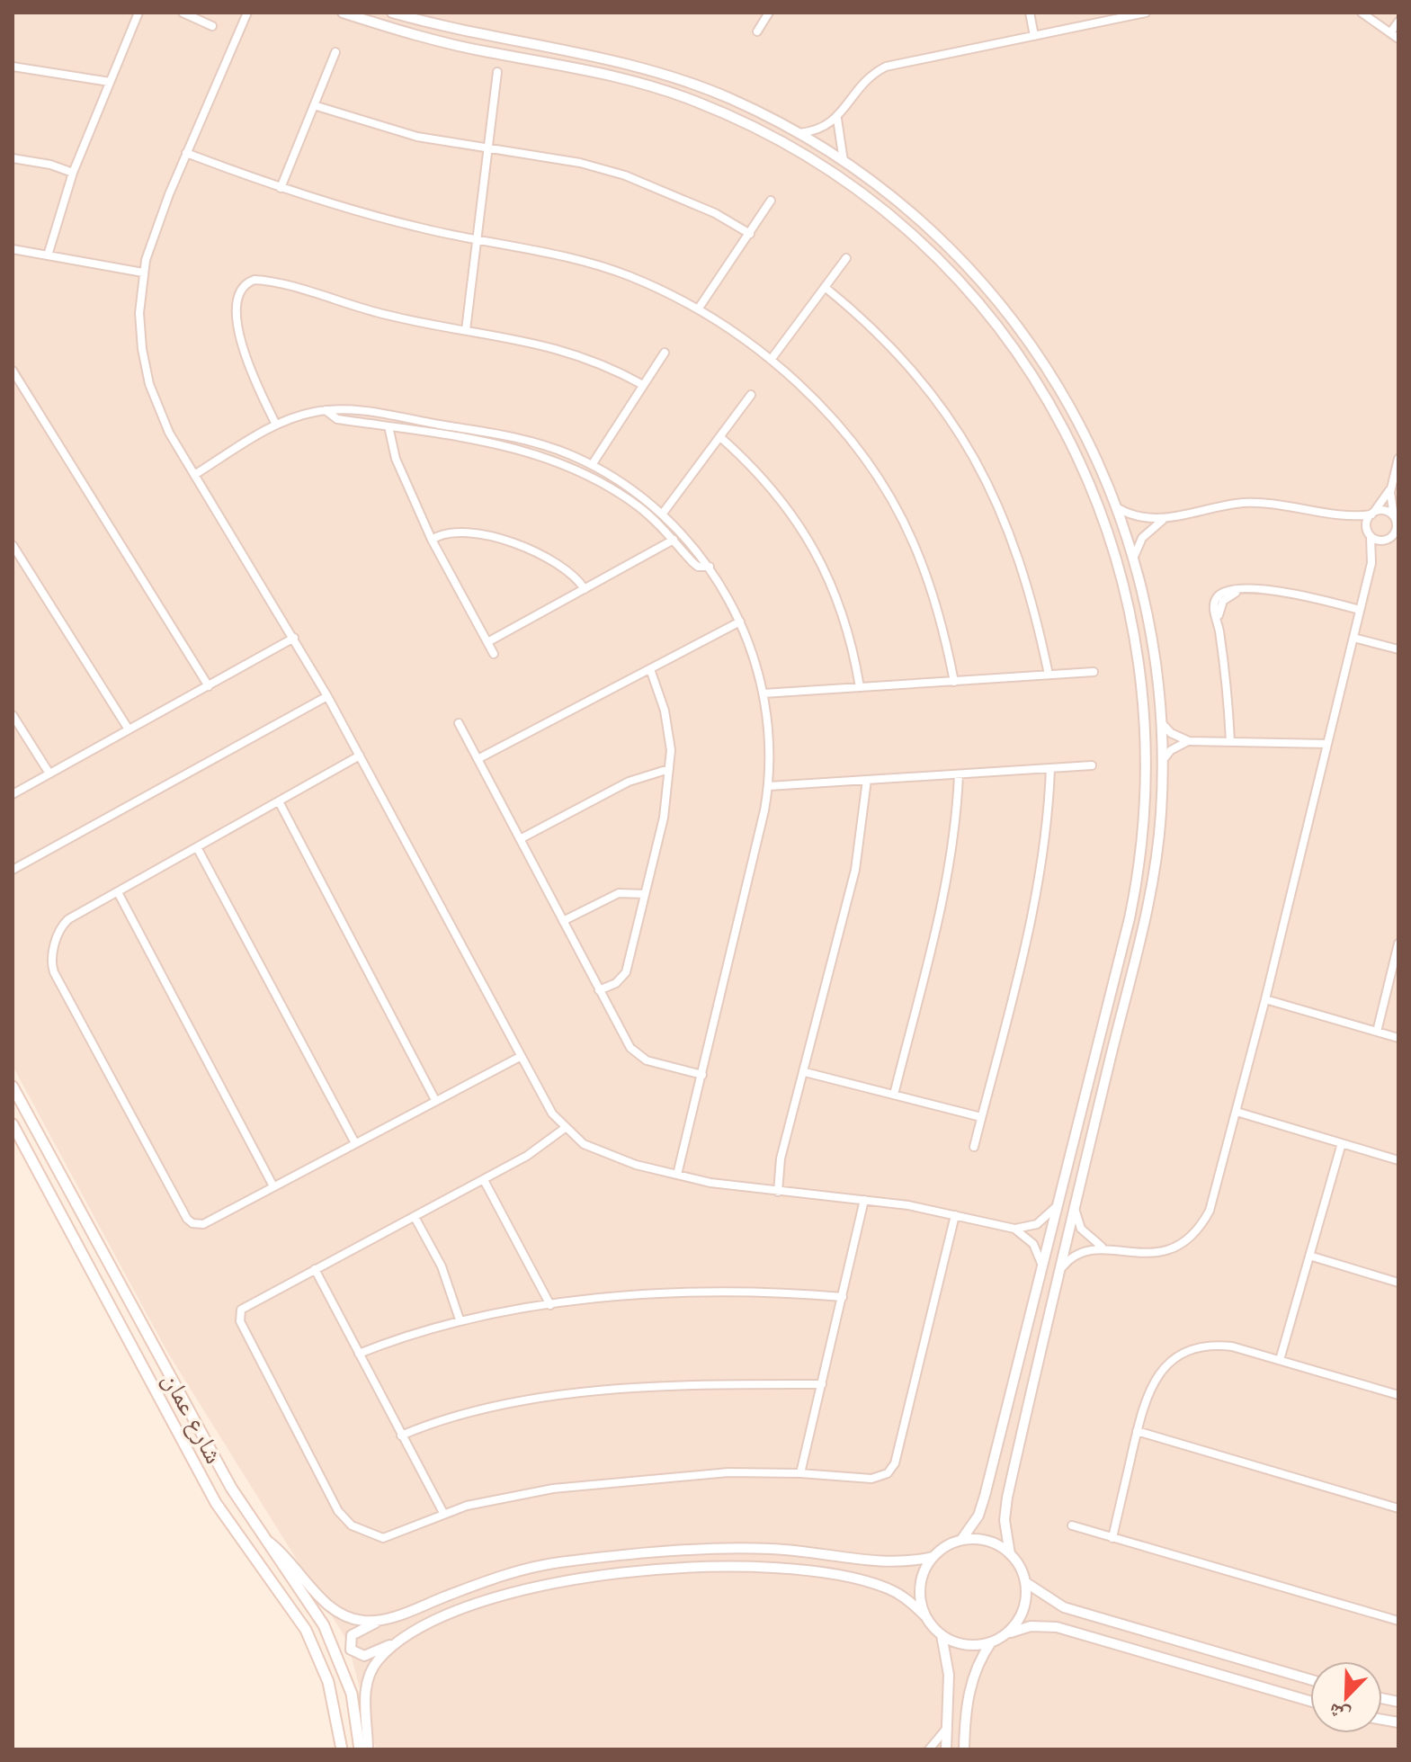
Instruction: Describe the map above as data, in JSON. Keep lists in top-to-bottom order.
{
  "streets": {
    "main road": ["شارع عمان"]
  },
  "north": "bottom left"
}
